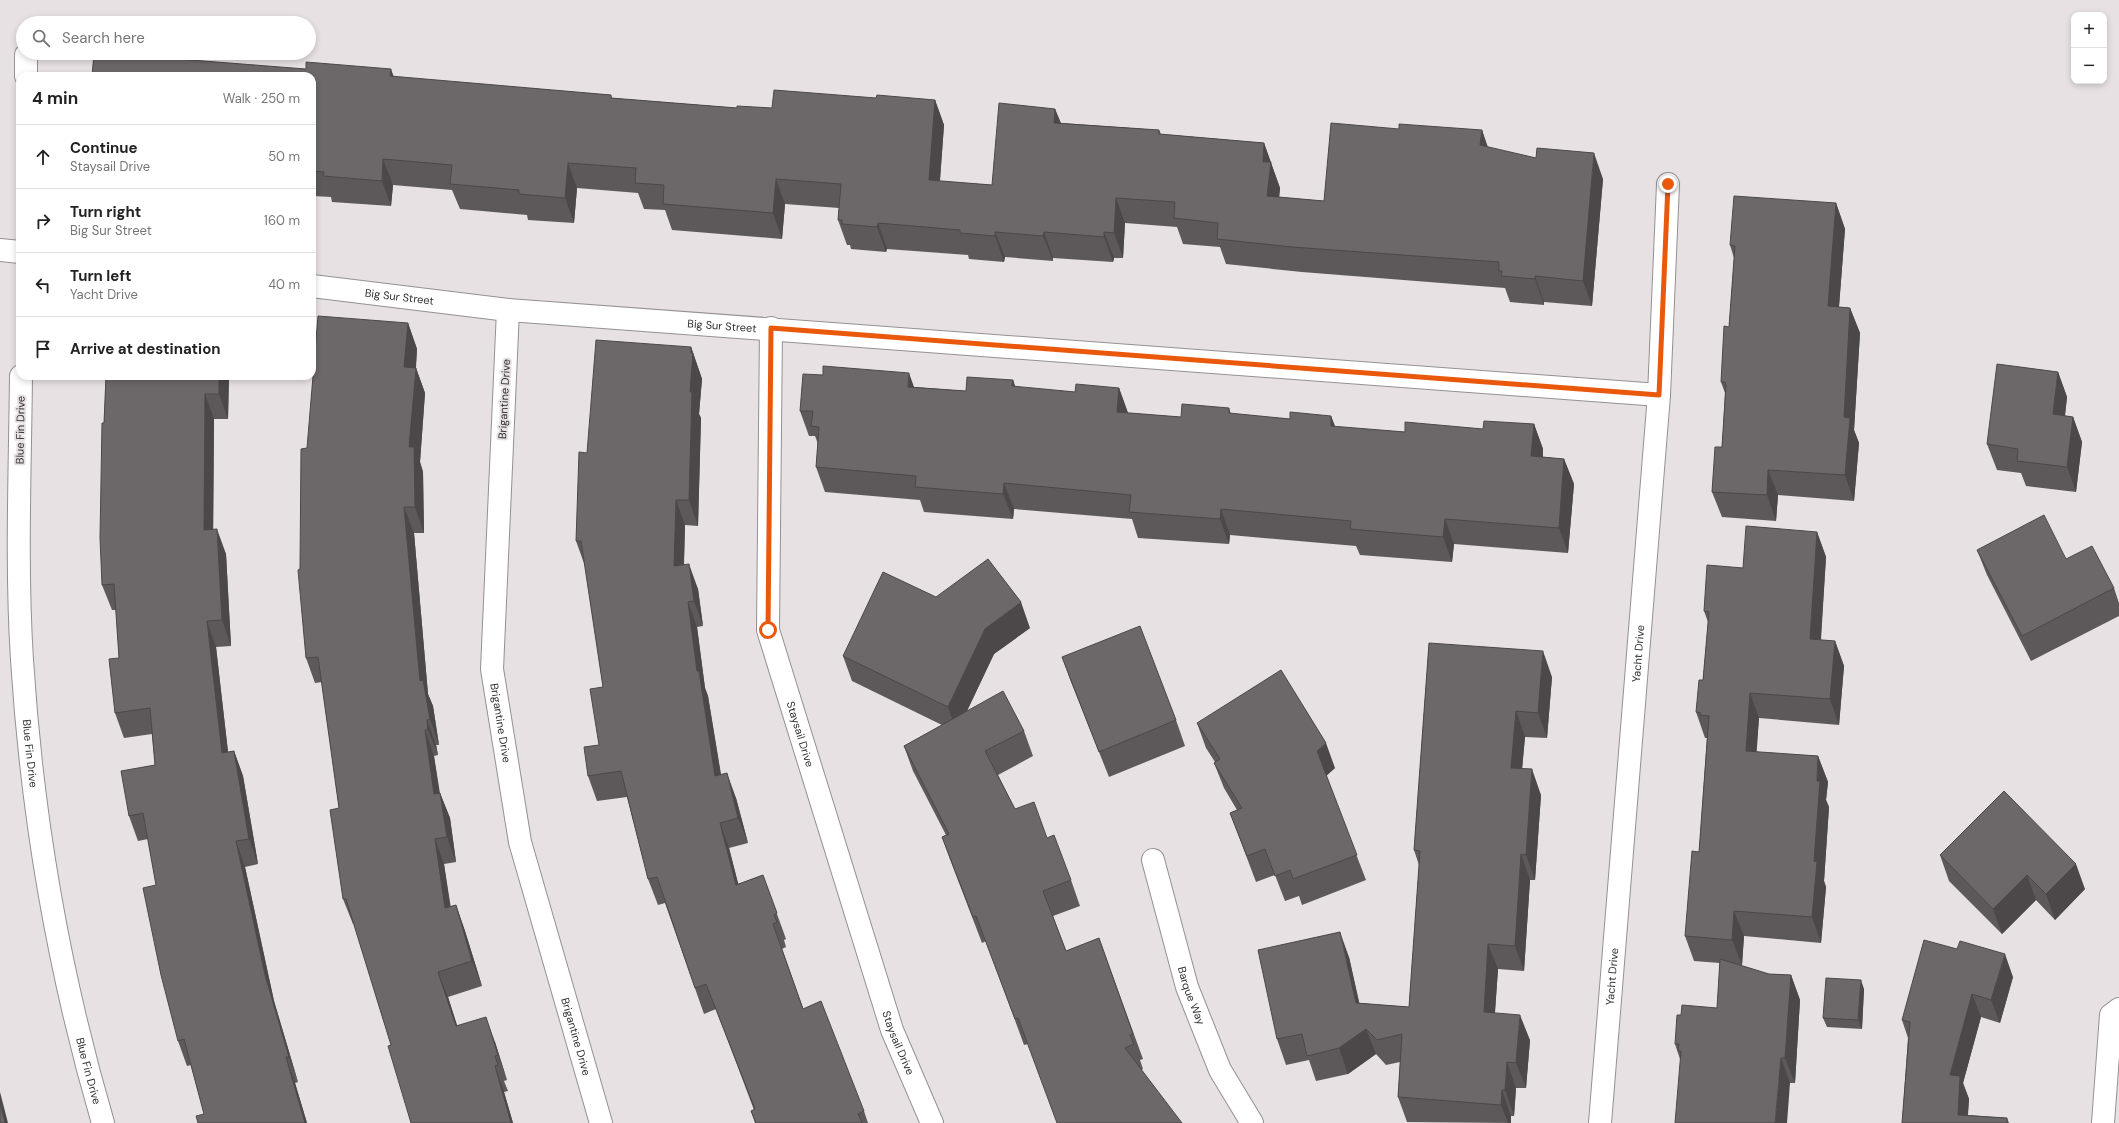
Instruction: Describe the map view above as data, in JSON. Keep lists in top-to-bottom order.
{
  "streets": {
    "street": [
      "Big Sur Street",
      "Brigantine Drive",
      "Blue Fin Drive",
      "Yacht Drive",
      "Staysail Drive",
      "Barque Way"
    ]
  },
  "crossings": [
    ["Big Sur Street", "Brigantine Drive"],
    ["Big Sur Street", "Yacht Drive"],
    ["Big Sur Street", "Staysail Drive"]
  ],
  "page": {
    "map_buttons": ["+", "−"],
    "search": "Search here",
    "heading": ["4 min", "Walk · 250 m"],
    "list": [
      ["Continue", "Staysail Drive", "50 m"],
      ["Turn right", "Big Sur Street", "160 m"],
      ["Turn left", "Yacht Drive", "40 m"],
      "Arrive at destination"
    ]
  }
}
